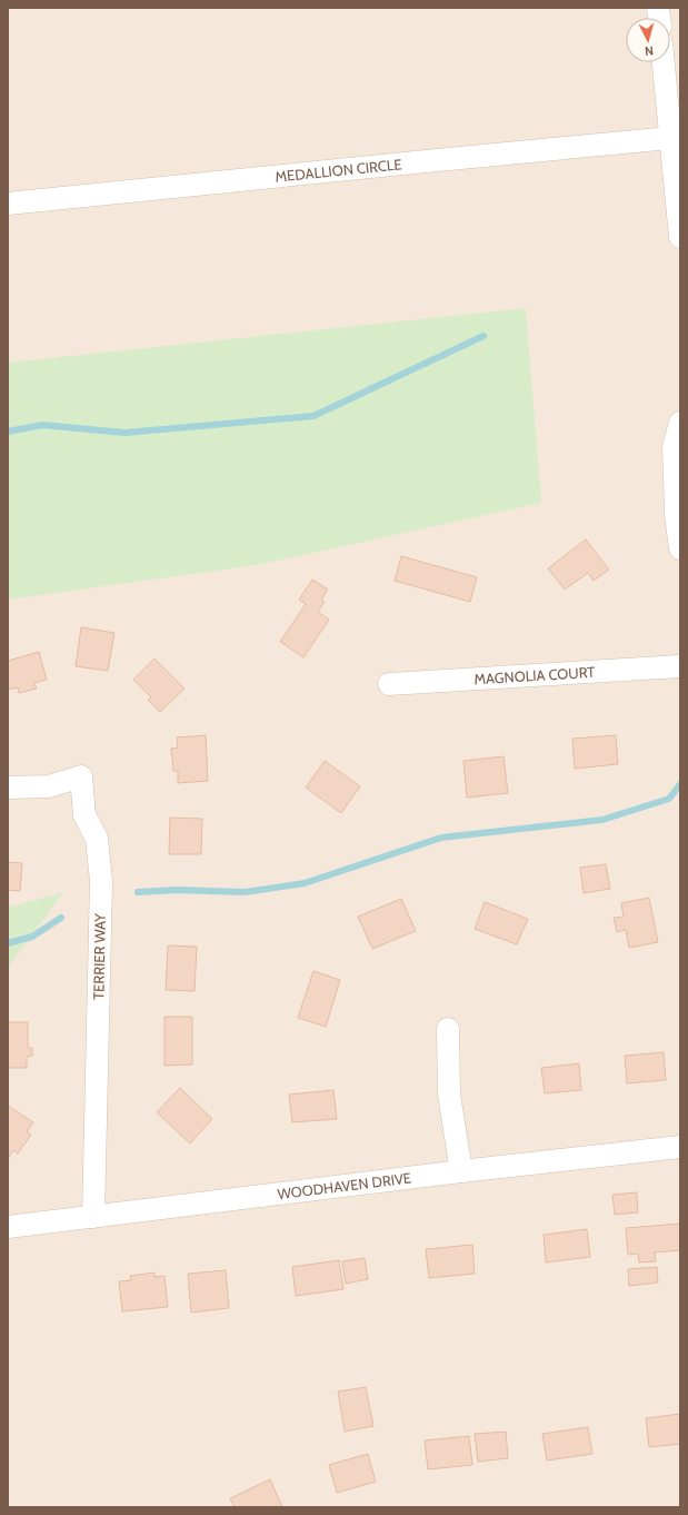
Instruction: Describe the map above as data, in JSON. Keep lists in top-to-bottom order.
{
  "streets": {
    "street": [
      "MEDALLION CIRCLE",
      "MAGNOLIA COURT",
      "TERRIER WAY",
      "WOODHAVEN DRIVE"
    ]
  },
  "crossings": [
    ["TERRIER WAY", "WOODHAVEN DRIVE"]
  ],
  "north": "bottom"
}
